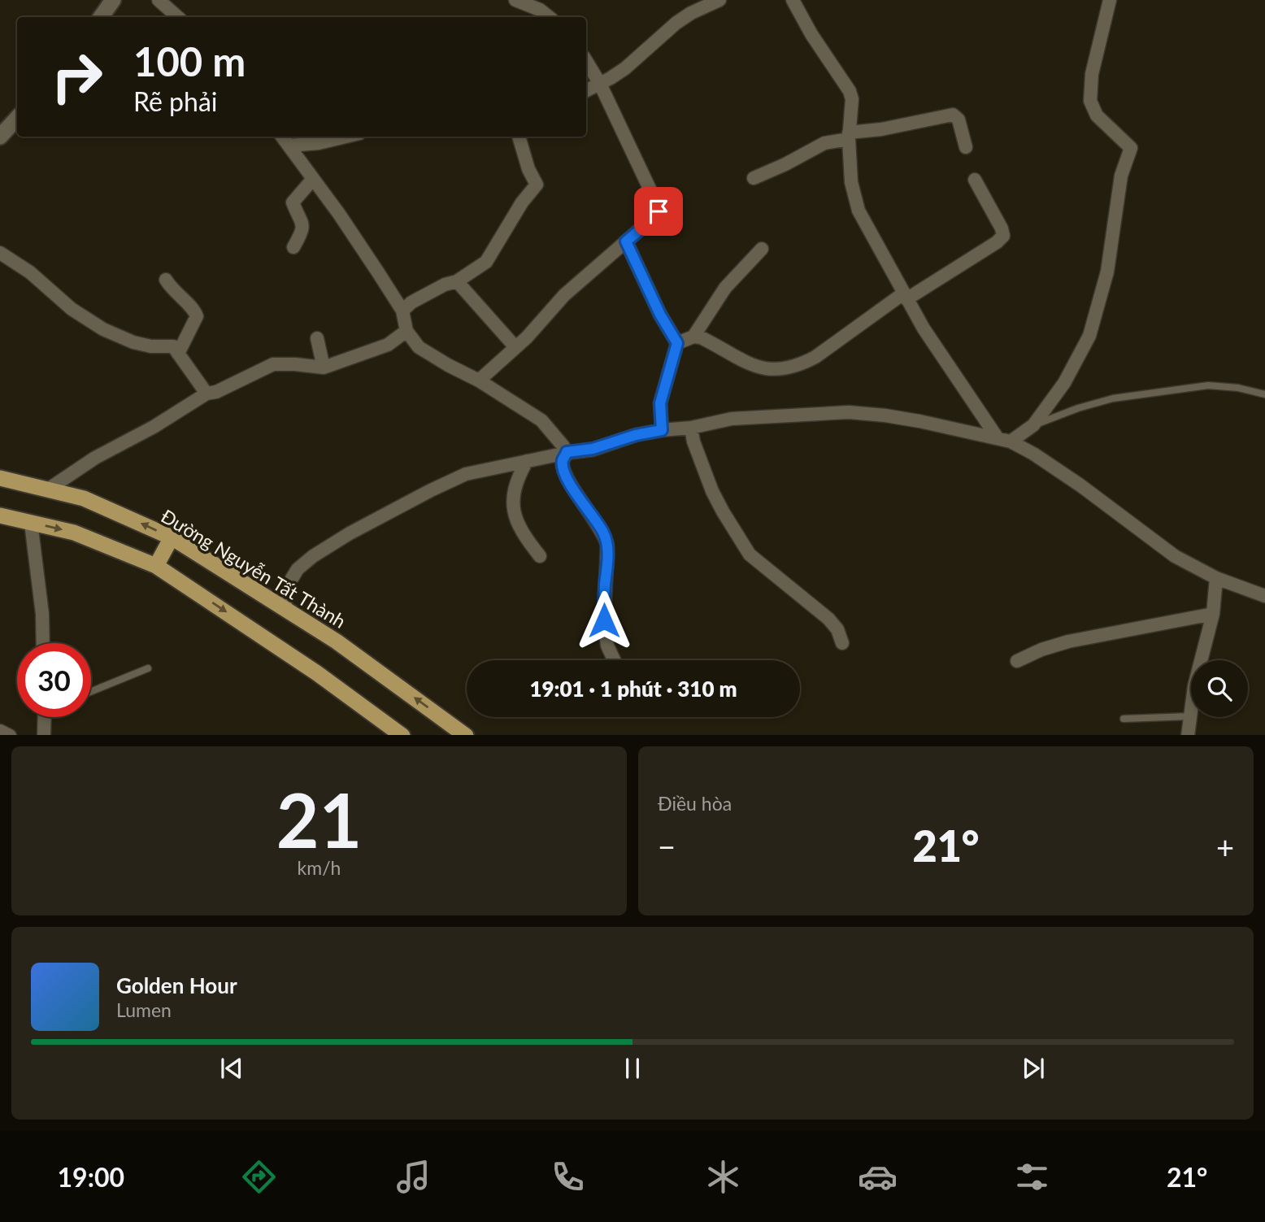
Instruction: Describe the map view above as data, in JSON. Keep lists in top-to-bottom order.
{
  "streets": {
    "main road": ["Đường Nguyễn Tất Thành"]
  },
  "page": {
    "turn": ["100 m", "Rẽ phải"],
    "limit": "30",
    "trip": "19:01 · 1 phút · 310 m",
    "tile": [
      ["21", "km/h"],
      "Điều hòa"
    ],
    "heat": ["−", "21°", "+"],
    "song": ["Golden Hour", "Lumen"],
    "tabs": ["19:00", "21°"]
  }
}
